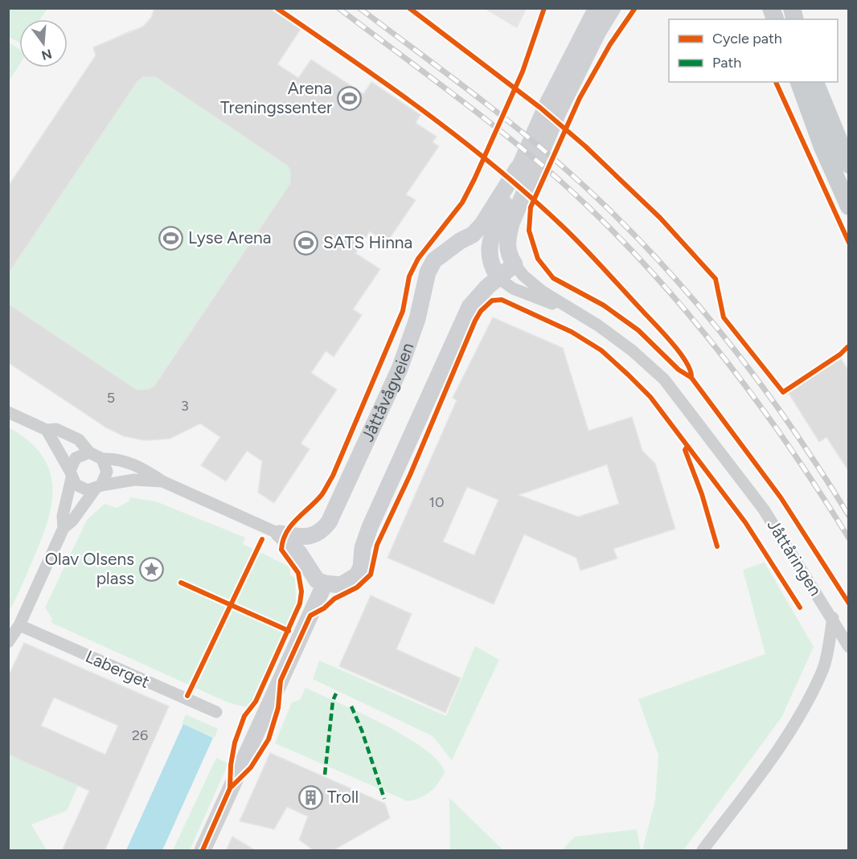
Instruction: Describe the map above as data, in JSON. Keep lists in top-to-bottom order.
{
  "streets": {
    "street": ["Jåttåvågveien", "Jåttåringen", "Laberget"]
  },
  "crossings": [
    ["Jåttåvågveien", "Jåttåringen"]
  ],
  "places": {
    "sports": ["Arena Treningssenter", "Lyse Arena", "SATS Hinna"],
    "place": ["Olav Olsens plass"],
    "building": ["Troll"]
  },
  "house_numbers": [
    "5",
    "3",
    "10",
    "26"
  ],
  "legend": ["Cycle path", "Path"],
  "north": "bottom"
}
